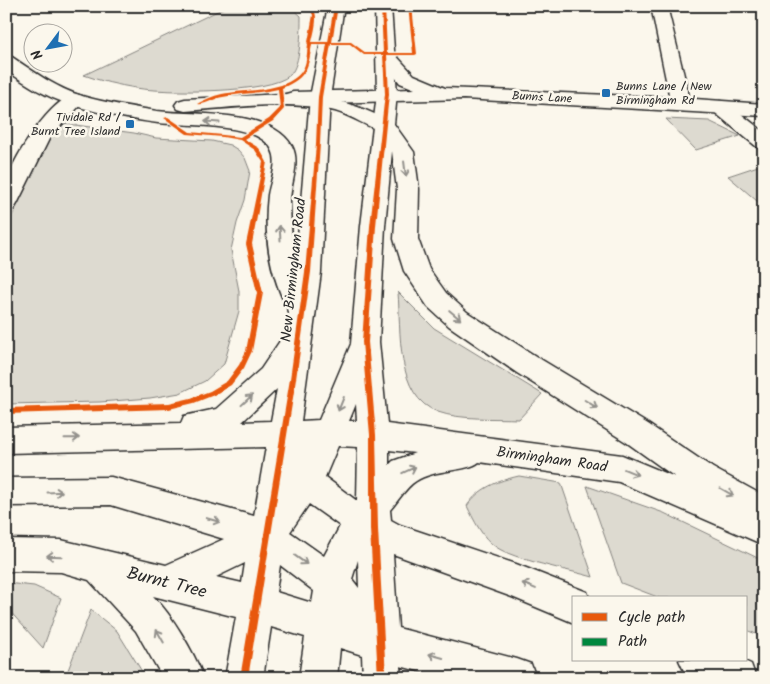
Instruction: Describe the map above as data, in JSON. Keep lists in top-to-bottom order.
{
  "streets": {
    "main road": [
      "Bunns Lane",
      "New Birmingham Road",
      "Birmingham Road",
      "Burnt Tree"
    ]
  },
  "crossings": [
    ["Bunns Lane", "New Birmingham Road"],
    ["New Birmingham Road", "Birmingham Road"],
    ["New Birmingham Road", "Burnt Tree"]
  ],
  "places": {
    "transit": ["Bunns Lane / New Birmingham Rd", "Tividale Rd / Burnt Tree Island"]
  },
  "legend": ["Cycle path", "Path"],
  "north": "bottom left"
}
